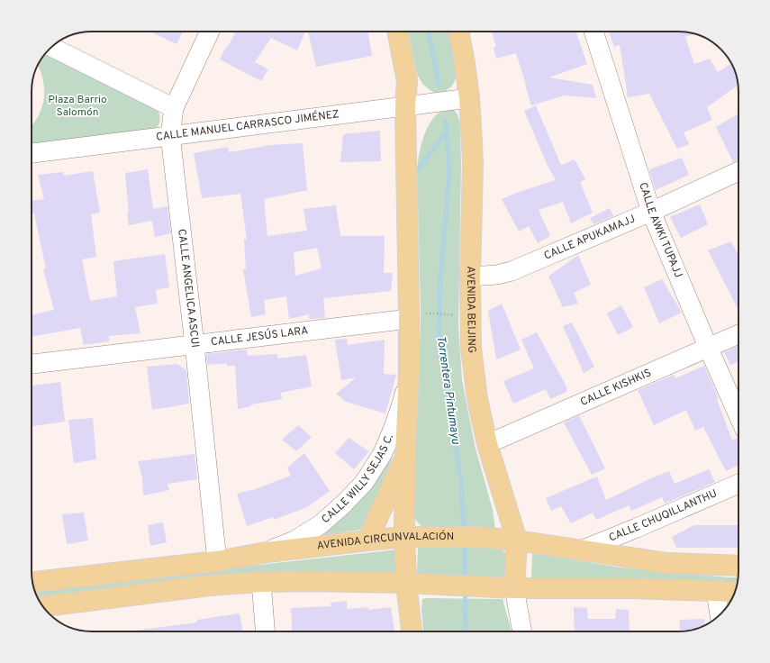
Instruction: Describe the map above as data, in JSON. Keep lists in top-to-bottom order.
{
  "streets": {
    "main road": ["AVENIDA BEIJING", "AVENIDA CIRCUNVALACIÓN"],
    "street": [
      "CALLE MANUEL CARRASCO JIMÉNEZ",
      "CALLE AWKI TUPAJJ",
      "CALLE APUKAMAJJ",
      "CALLE ANGELICA ASCUI",
      "CALLE JESÚS LARA",
      "CALLE KISHKIS",
      "CALLE WILLY SEJAS C.",
      "CALLE CHUQILLANTHU"
    ]
  },
  "crossings": [
    ["CALLE MANUEL CARRASCO JIMÉNEZ", "CALLE ANGELICA ASCUI"],
    ["CALLE MANUEL CARRASCO JIMÉNEZ", "AVENIDA BEIJING"],
    ["CALLE AWKI TUPAJJ", "CALLE APUKAMAJJ"],
    ["CALLE AWKI TUPAJJ", "CALLE KISHKIS"],
    ["CALLE APUKAMAJJ", "AVENIDA BEIJING"],
    ["CALLE ANGELICA ASCUI", "CALLE JESÚS LARA"],
    ["CALLE ANGELICA ASCUI", "AVENIDA CIRCUNVALACIÓN"],
    ["AVENIDA BEIJING", "CALLE KISHKIS"],
    ["AVENIDA BEIJING", "AVENIDA CIRCUNVALACIÓN"],
    ["CALLE WILLY SEJAS C.", "AVENIDA CIRCUNVALACIÓN"],
    ["CALLE CHUQILLANTHU", "AVENIDA CIRCUNVALACIÓN"]
  ],
  "water": ["Torrentera Pintumayu"],
  "parks": ["Plaza Barrio Salomón"]
}
